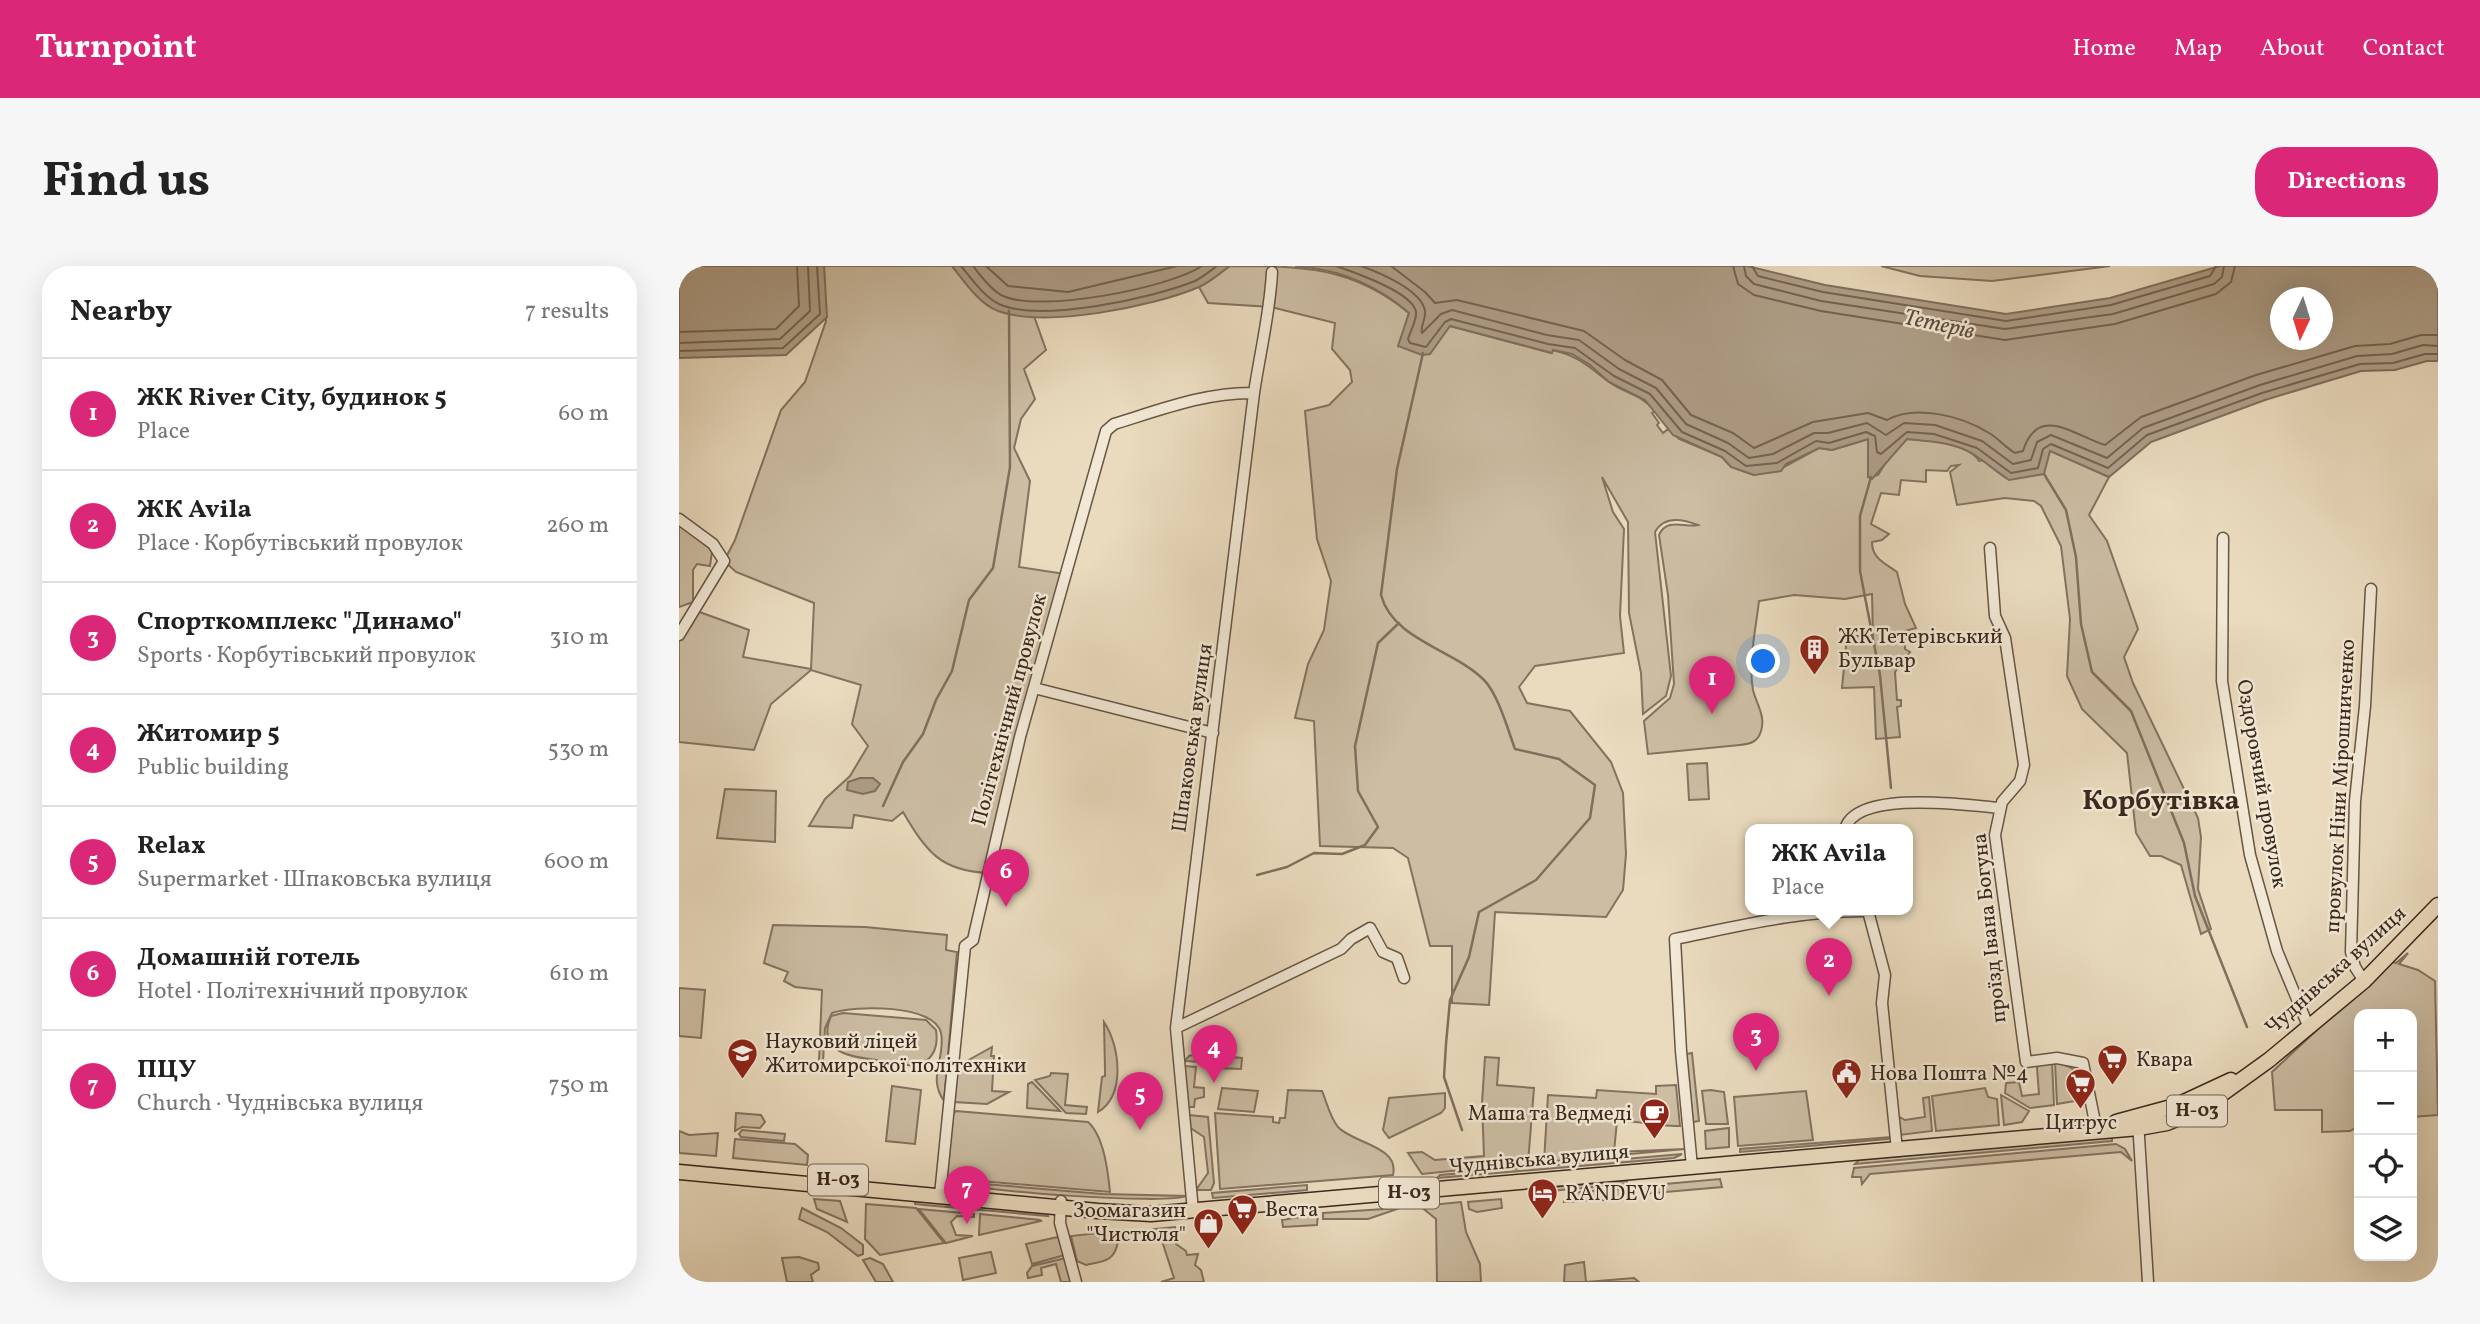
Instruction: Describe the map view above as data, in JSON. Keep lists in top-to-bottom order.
{
  "streets": {
    "main road": ["Чуднівська вулиця", "Н-03"],
    "street": [
      "Політехнічний провулок",
      "Шпаковська вулиця",
      "Оздоровчий провулок",
      "провулок Ніни Мірошниченко",
      "проїзд Івана Богуна"
    ]
  },
  "crossings": [
    ["Політехнічний провулок", "Шпаковська вулиця"],
    ["Політехнічний провулок", "Чуднівська вулиця"],
    ["Шпаковська вулиця", "Чуднівська вулиця"],
    ["Оздоровчий провулок", "Чуднівська вулиця"],
    ["провулок Ніни Мірошниченко", "Чуднівська вулиця"],
    ["проїзд Івана Богуна", "Чуднівська вулиця"]
  ],
  "districts": ["Корбутівка"],
  "water": ["Тетерів"],
  "places": {
    "building": ["ЖК Тетерівський Бульвар"],
    "school or university": ["Науковий ліцей Житомирської політехніки"],
    "supermarket": ["Квара", "Цитрус", "Веста"],
    "public building": ["Нова Пошта №4"],
    "cafe": ["Маша та Ведмеді"],
    "hotel": ["RANDEVU"],
    "shop": ["Зоомагазин \"Чистюля\""]
  },
  "north": "bottom",
  "page": {
    "header": "Turnpoint",
    "nav": [
      "Home",
      "Map",
      "About",
      "Contact"
    ],
    "buttons": "Directions",
    "title": "Find us",
    "heading": ["Nearby", "7 results"],
    "list": [
      {
        "mark": "1",
        "name": "ЖК River City, будинок 5",
        "note": "Place",
        "value": "60 m"
      },
      {
        "mark": "2",
        "name": "ЖК Avila",
        "note": "Place · Корбутівський провулок",
        "value": "260 m"
      },
      {
        "mark": "3",
        "name": "Спорткомплекс \"Динамо\"",
        "note": "Sports · Корбутівський провулок",
        "value": "310 m"
      },
      {
        "mark": "4",
        "name": "Житомир 5",
        "note": "Public building",
        "value": "530 m"
      },
      {
        "mark": "5",
        "name": "Relax",
        "note": "Supermarket · Шпаковська вулиця",
        "value": "600 m"
      },
      {
        "mark": "6",
        "name": "Домашній готель",
        "note": "Hotel · Політехнічний провулок",
        "value": "610 m"
      },
      {
        "mark": "7",
        "name": "ПЦУ",
        "note": "Church · Чуднівська вулиця",
        "value": "750 m"
      }
    ],
    "pins": [
      "1",
      "6",
      "2",
      "3",
      "4",
      "5",
      "7"
    ],
    "popup": ["ЖК Avila", "Place"],
    "map_buttons": ["+", "−"]
  }
}
